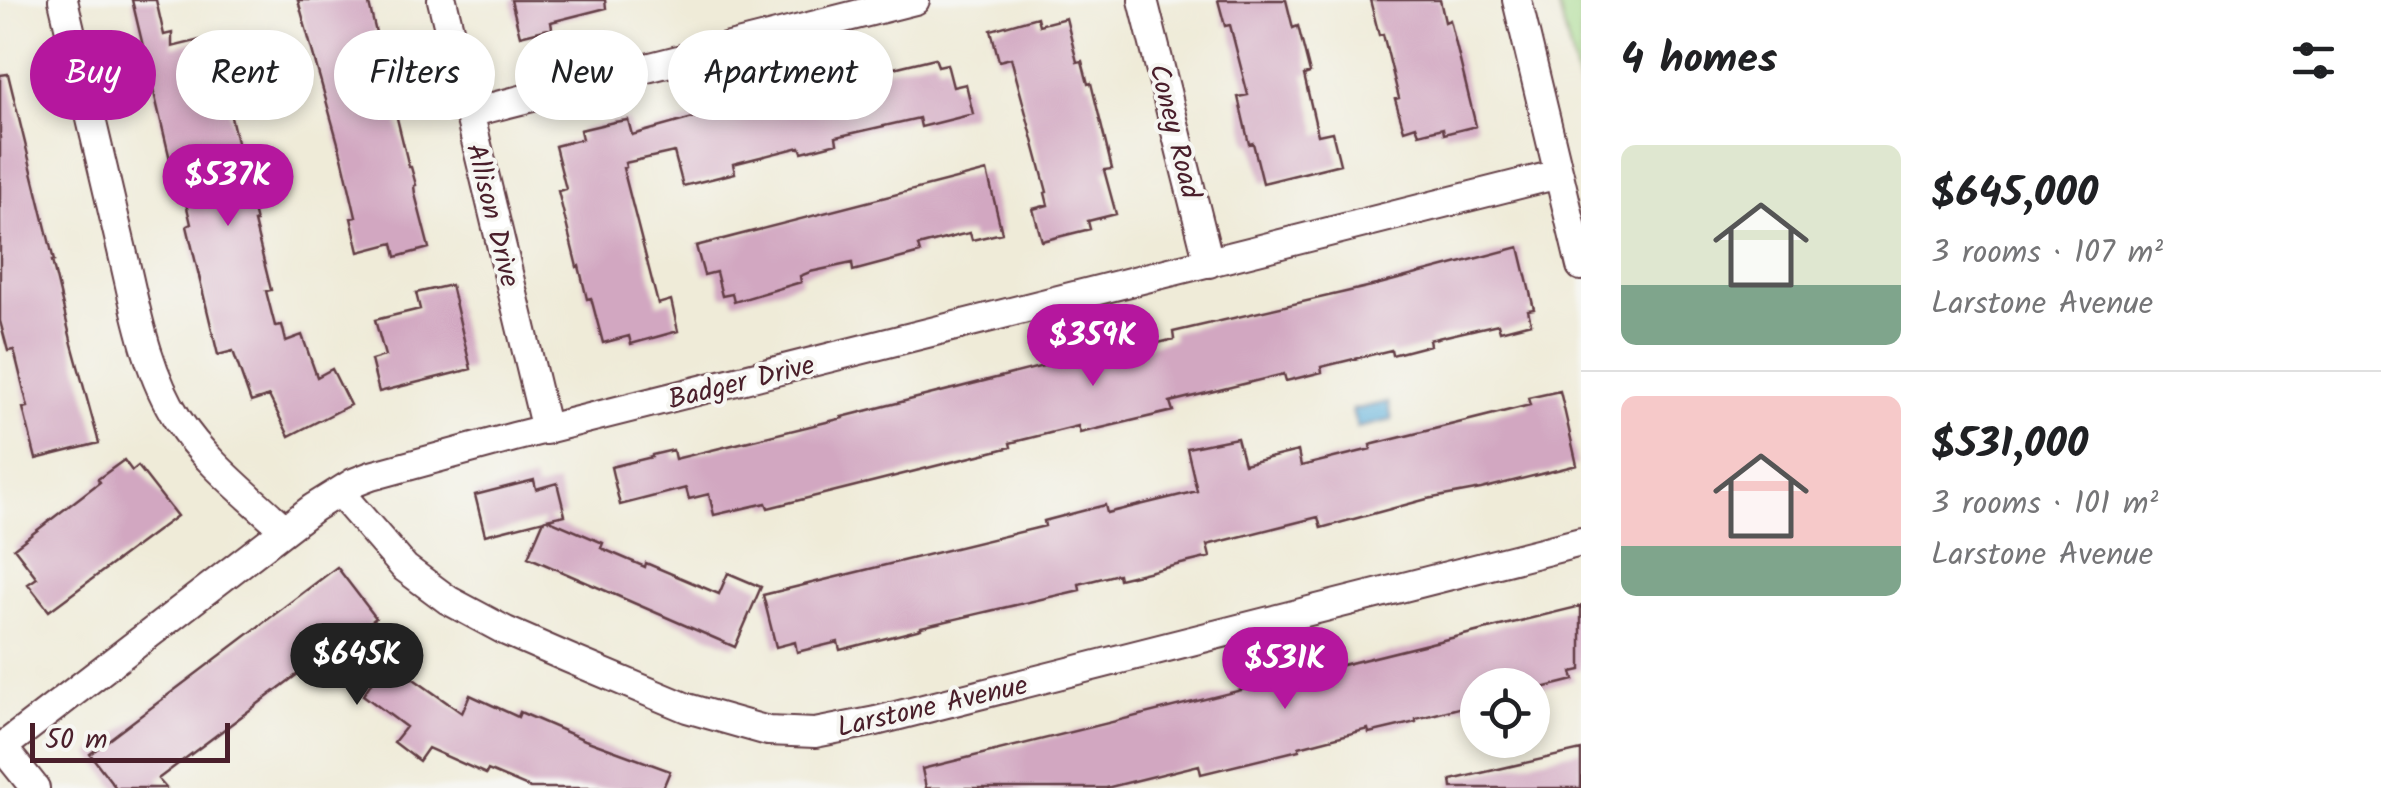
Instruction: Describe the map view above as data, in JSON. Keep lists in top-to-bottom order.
{
  "streets": {
    "street": [
      "Coney Road",
      "Allison Drive",
      "Badger Drive",
      "Larstone Avenue"
    ]
  },
  "crossings": [
    ["Coney Road", "Badger Drive"],
    ["Allison Drive", "Badger Drive"],
    ["Badger Drive", "Larstone Avenue"]
  ],
  "scale_bar": "50 m",
  "page": {
    "heading": "4 homes",
    "chip": [
      "Buy",
      "Rent",
      "Filters",
      "New",
      "Apartment"
    ],
    "list": [
      {
        "name": "$645,000",
        "note": "3 rooms · 107 m² · Larstone Avenue"
      },
      {
        "name": "$531,000",
        "note": "3 rooms · 101 m² · Larstone Avenue"
      }
    ],
    "price": [
      "$537K",
      "$359K",
      "$645K",
      "$531K"
    ],
    "scale": "50 m"
  }
}
